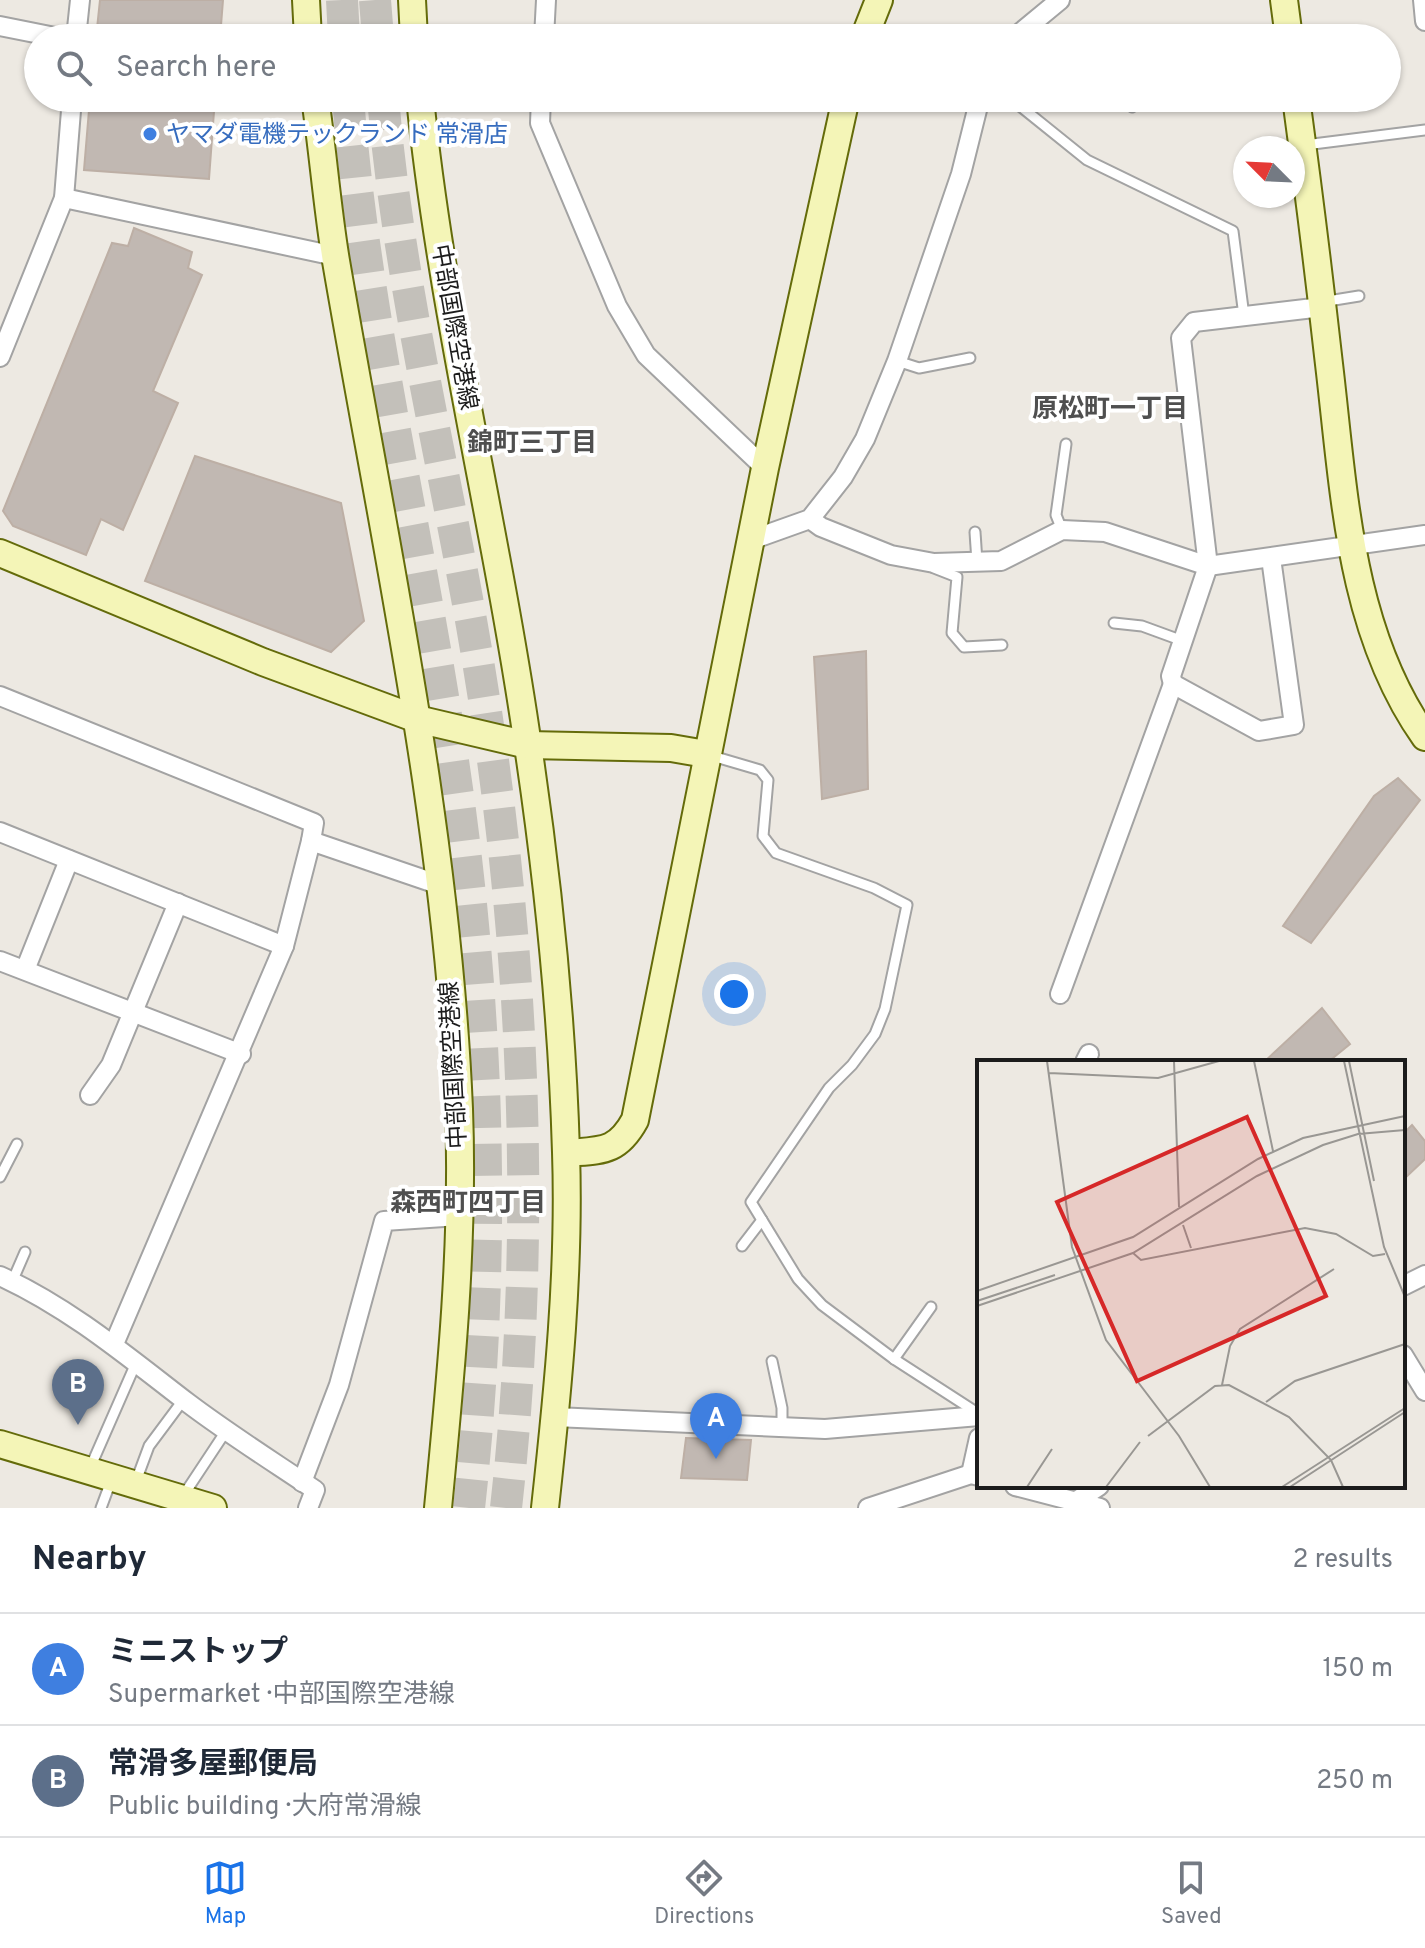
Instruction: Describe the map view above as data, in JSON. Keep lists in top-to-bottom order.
{
  "streets": {
    "main road": ["中部国際空港線"]
  },
  "districts": ["原松町一丁目", "錦町三丁目", "森西町四丁目"],
  "places": ["ヤマダ電機テックランド 常滑店"],
  "north": "top left",
  "page": {
    "search": "Search here",
    "pins": ["B", "A"],
    "heading": ["Nearby", "2 results"],
    "list": [
      {
        "mark": "A",
        "name": "ミニストップ",
        "note": "Supermarket · 中部国際空港線",
        "value": "150 m"
      },
      {
        "mark": "B",
        "name": "常滑多屋郵便局",
        "note": "Public building · 大府常滑線",
        "value": "250 m"
      }
    ],
    "nav": ["Map", "Directions", "Saved"]
  }
}
